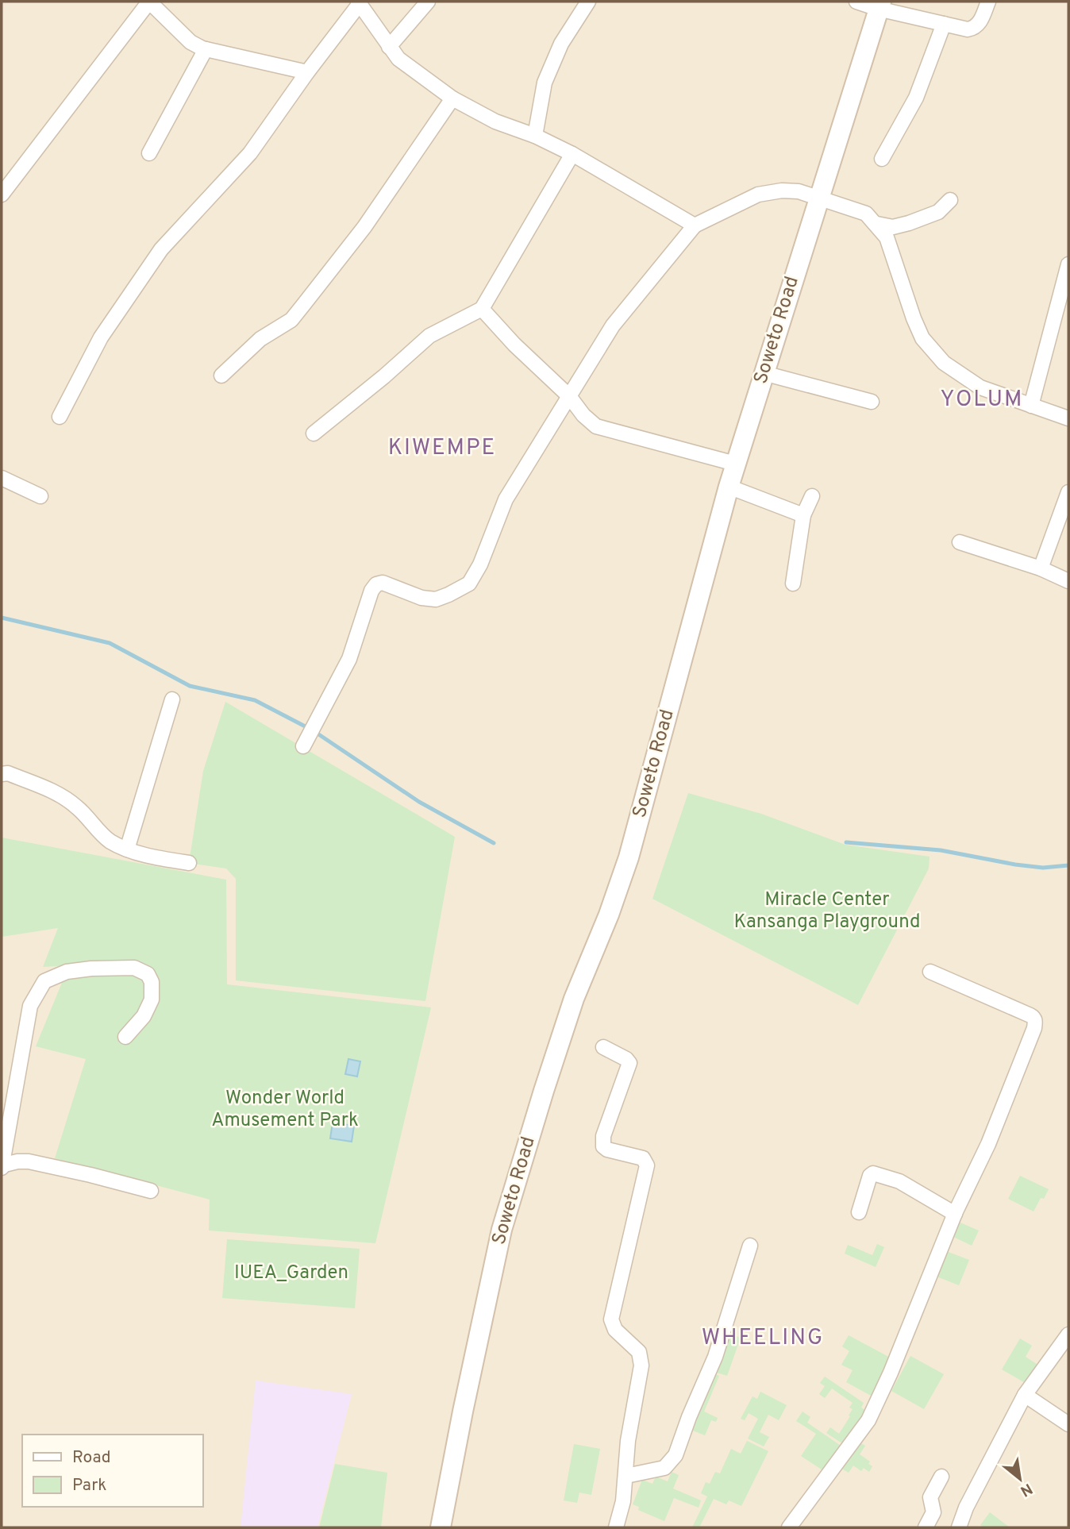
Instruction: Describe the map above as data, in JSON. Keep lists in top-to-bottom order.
{
  "streets": {
    "street": ["Soweto Road"]
  },
  "districts": ["YOLUM", "KIWEMPE", "WHEELING"],
  "parks": ["Miracle Center Kansanga Playground", "Wonder World Amusement Park", "IUEA_Garden"],
  "legend": ["Road", "Park"],
  "north": "bottom right"
}
